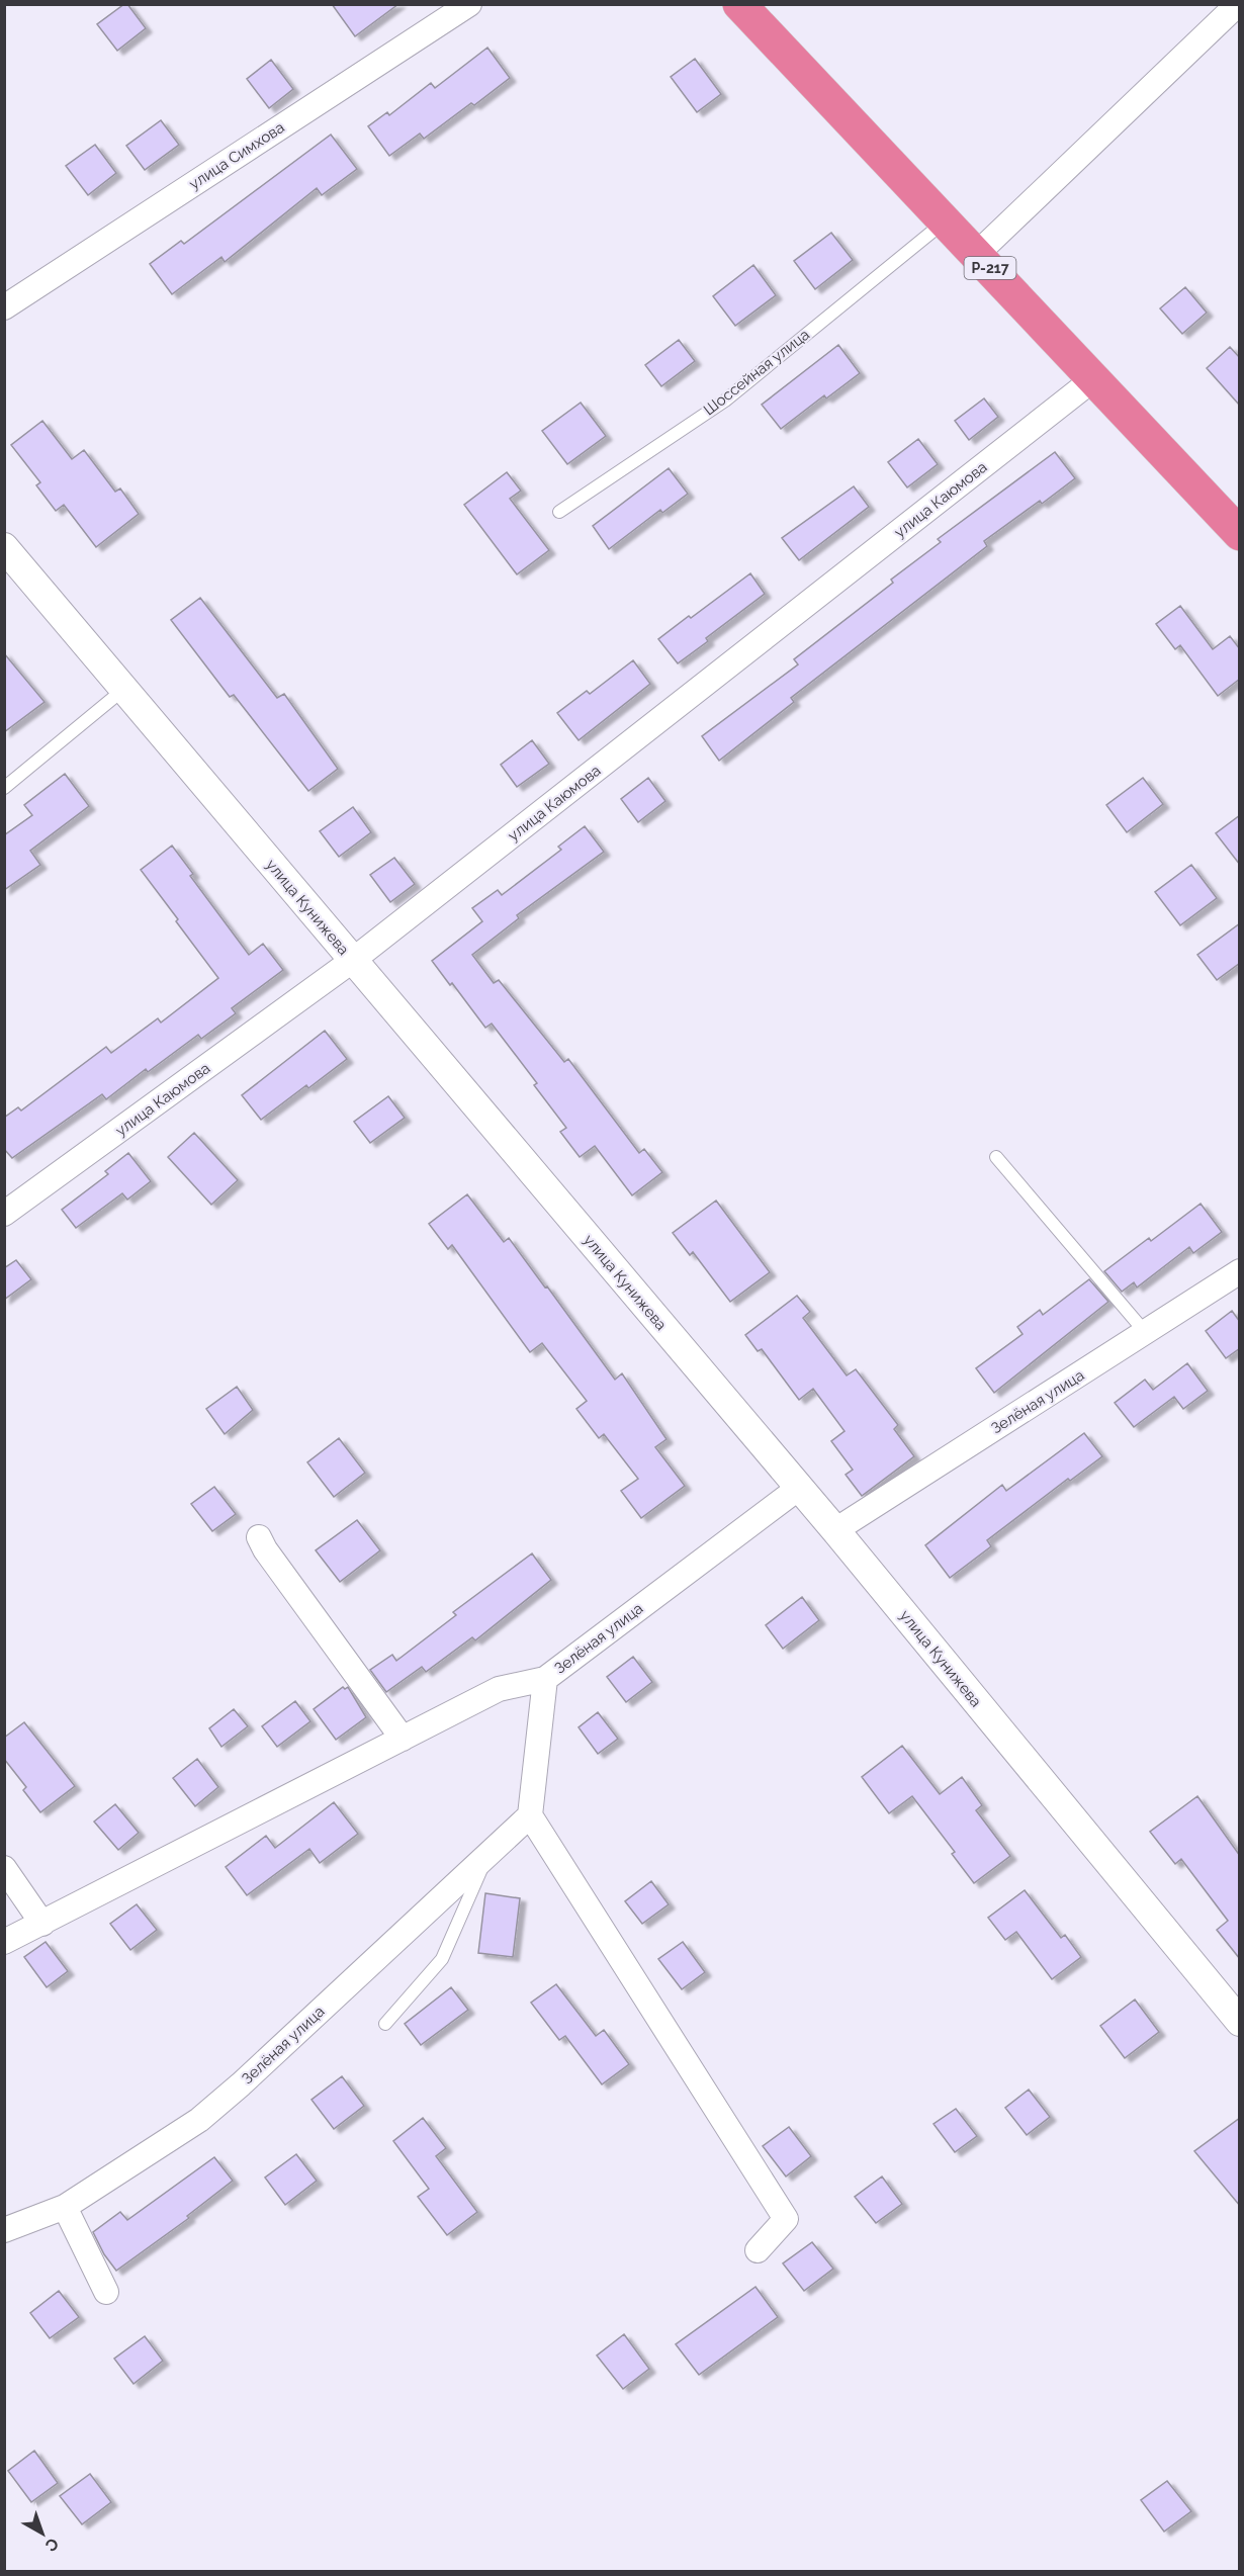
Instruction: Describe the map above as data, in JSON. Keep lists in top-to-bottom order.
{
  "streets": {
    "highway": ["Р-217"],
    "street": [
      "улица Симхова",
      "улица Каюмова",
      "улица Кунижева",
      "Зелёная улица"
    ],
    "lane": ["Шоссейная улица"]
  },
  "crossings": [
    ["Р-217", "Шоссейная улица"],
    ["Р-217", "улица Каюмова"],
    ["улица Каюмова", "улица Кунижева"],
    ["улица Кунижева", "Зелёная улица"]
  ],
  "north": "bottom right"
}
